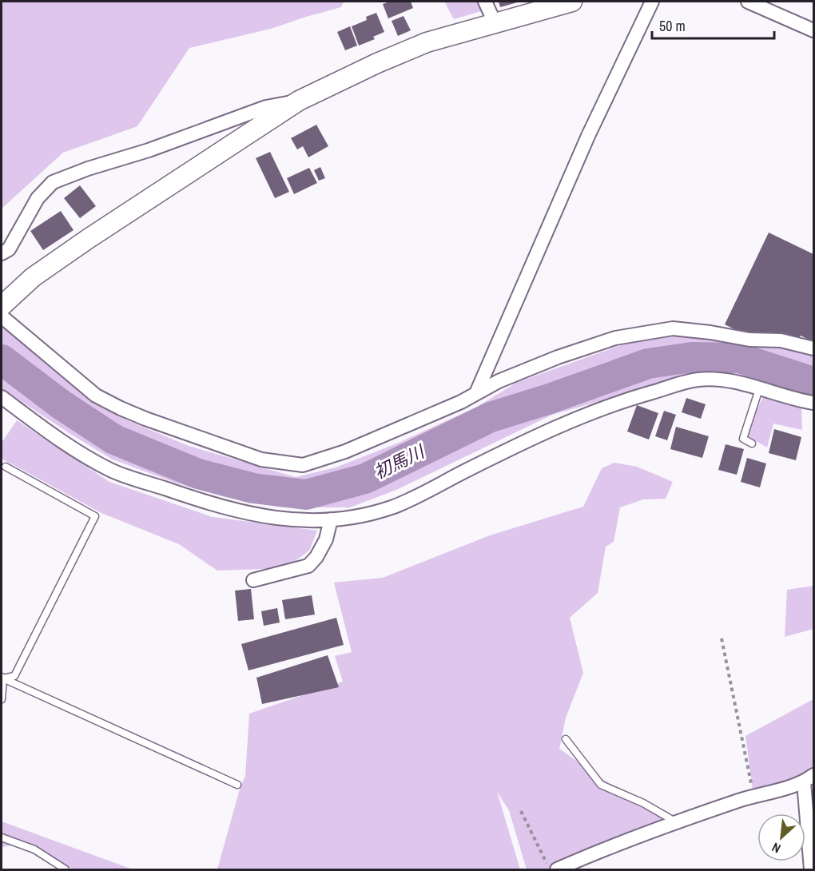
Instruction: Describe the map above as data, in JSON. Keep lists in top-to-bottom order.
{
  "water": ["初馬川"],
  "scale_bar": "50 m",
  "north": "bottom left"
}
